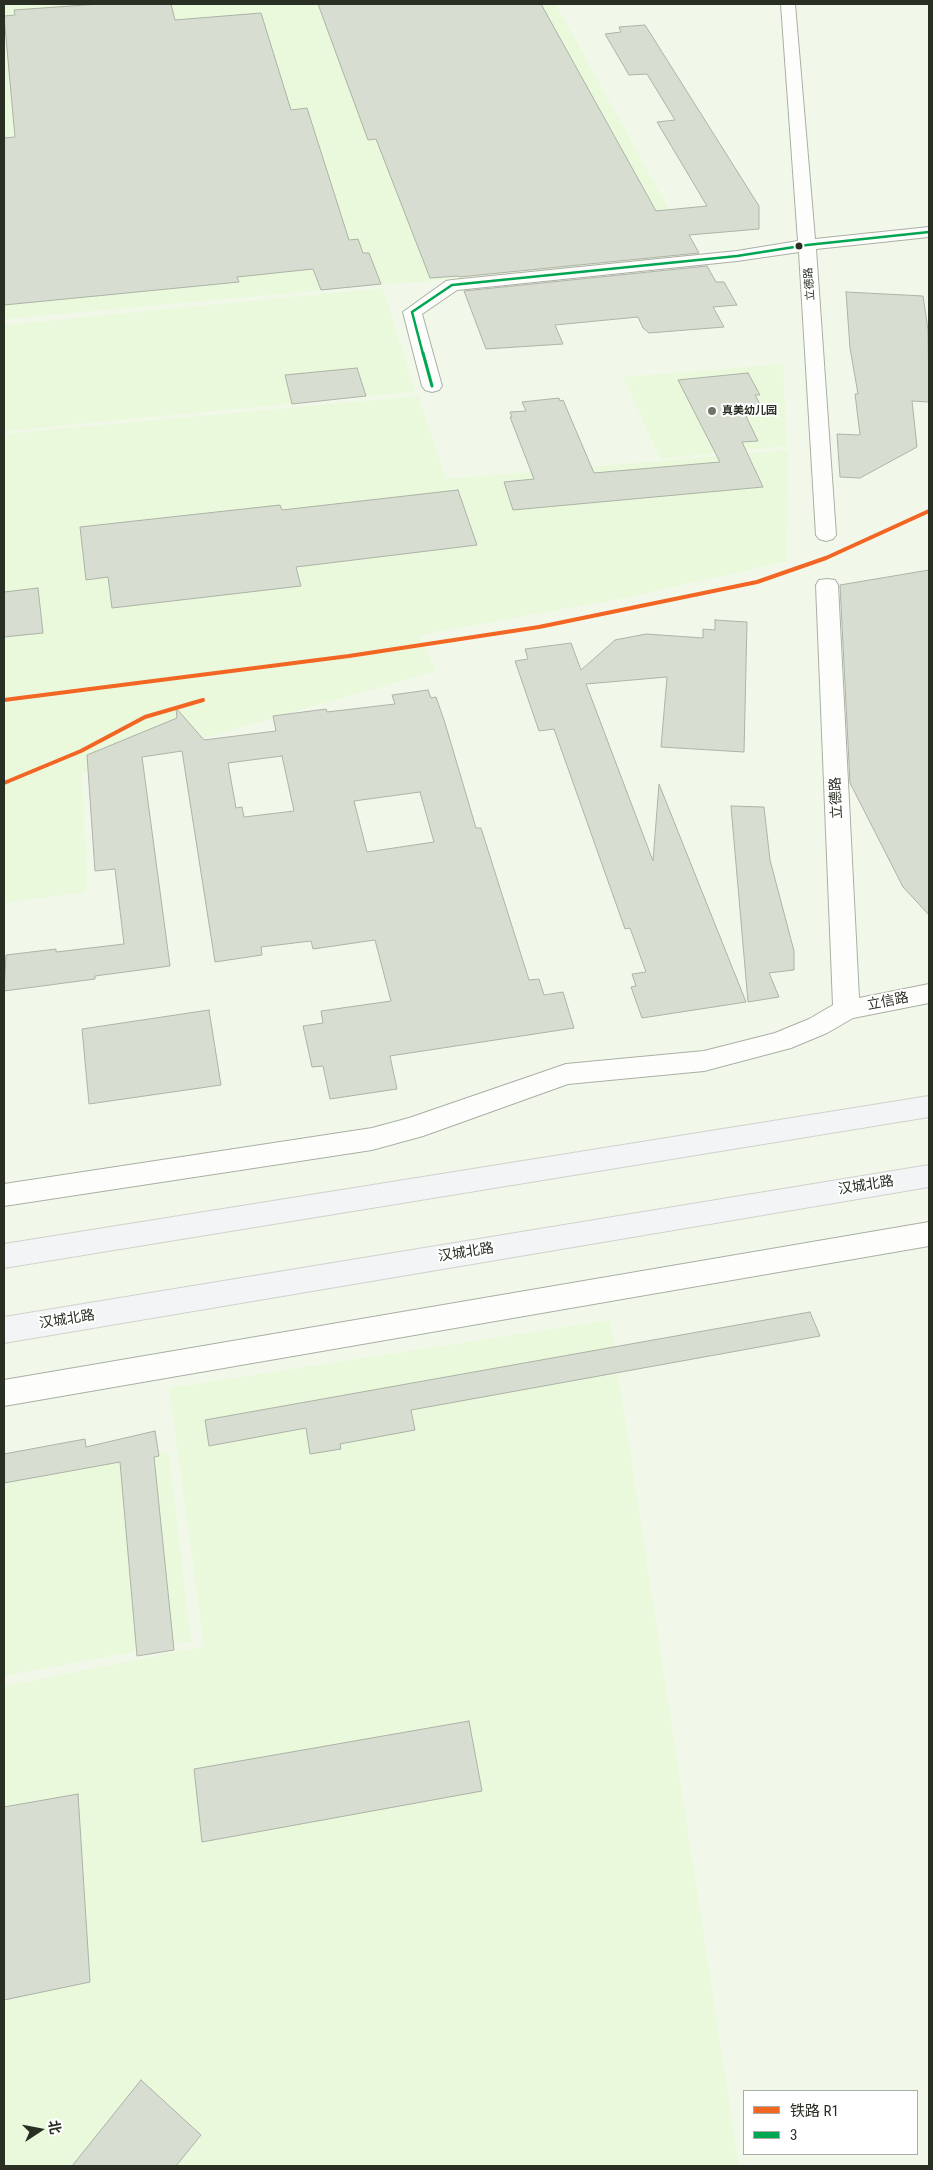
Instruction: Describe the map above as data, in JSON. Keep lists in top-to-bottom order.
{
  "streets": {
    "main road": ["汉城北路"],
    "street": ["立德路", "立信路"]
  },
  "crossings": [
    ["立德路", "立信路"]
  ],
  "places": ["真美幼儿园"],
  "lines": ["transit line 3", "rail line R1"],
  "legend": ["铁路 R1", "3"],
  "north": "right"
}
